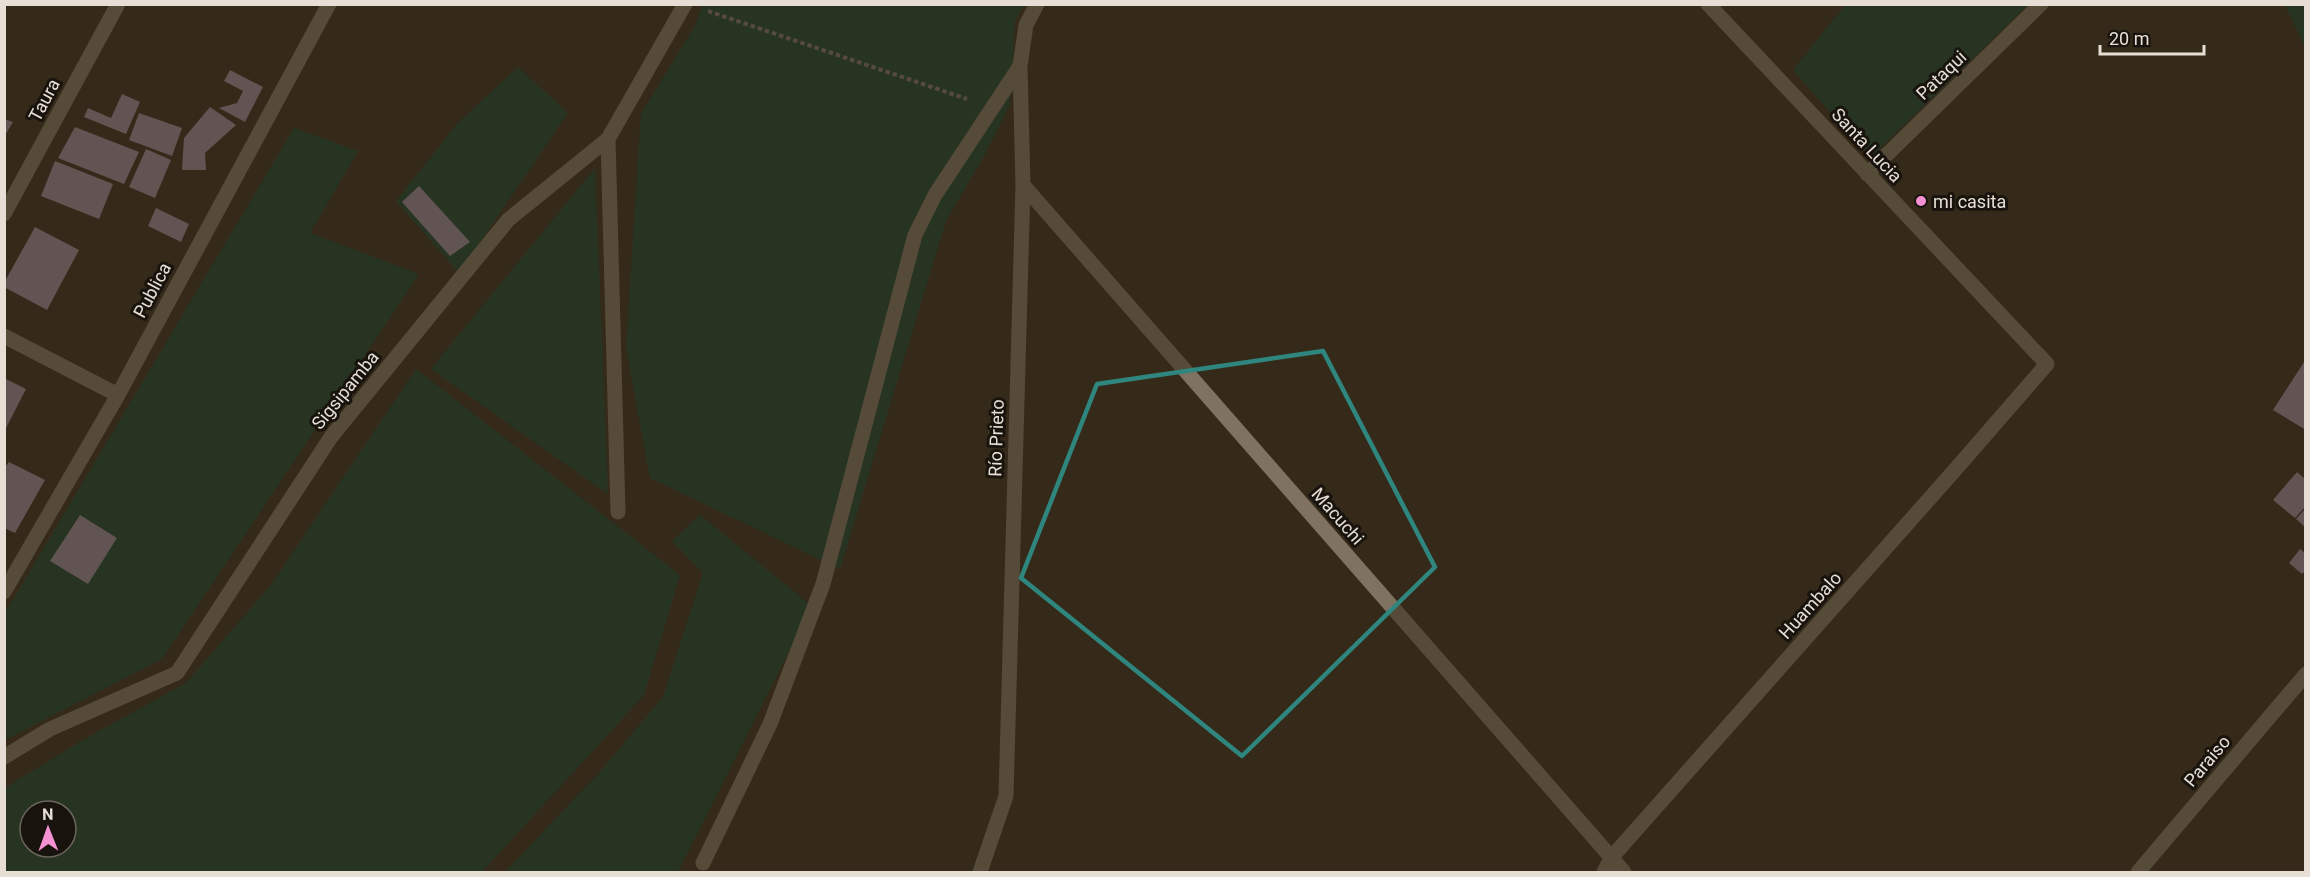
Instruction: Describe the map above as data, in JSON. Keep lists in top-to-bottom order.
{
  "streets": {
    "street": [
      "Pataqui",
      "Taura",
      "Santa Lucia",
      "Publica",
      "Sigsipamba",
      "Río Prieto",
      "Macuchi",
      "Huambalo",
      "Paraiso"
    ]
  },
  "crossings": [
    ["Pataqui", "Santa Lucia"],
    ["Santa Lucia", "Huambalo"],
    ["Río Prieto", "Macuchi"],
    ["Macuchi", "Huambalo"]
  ],
  "places": ["mi casita"],
  "scale_bar": "20 m",
  "north": "top"
}
